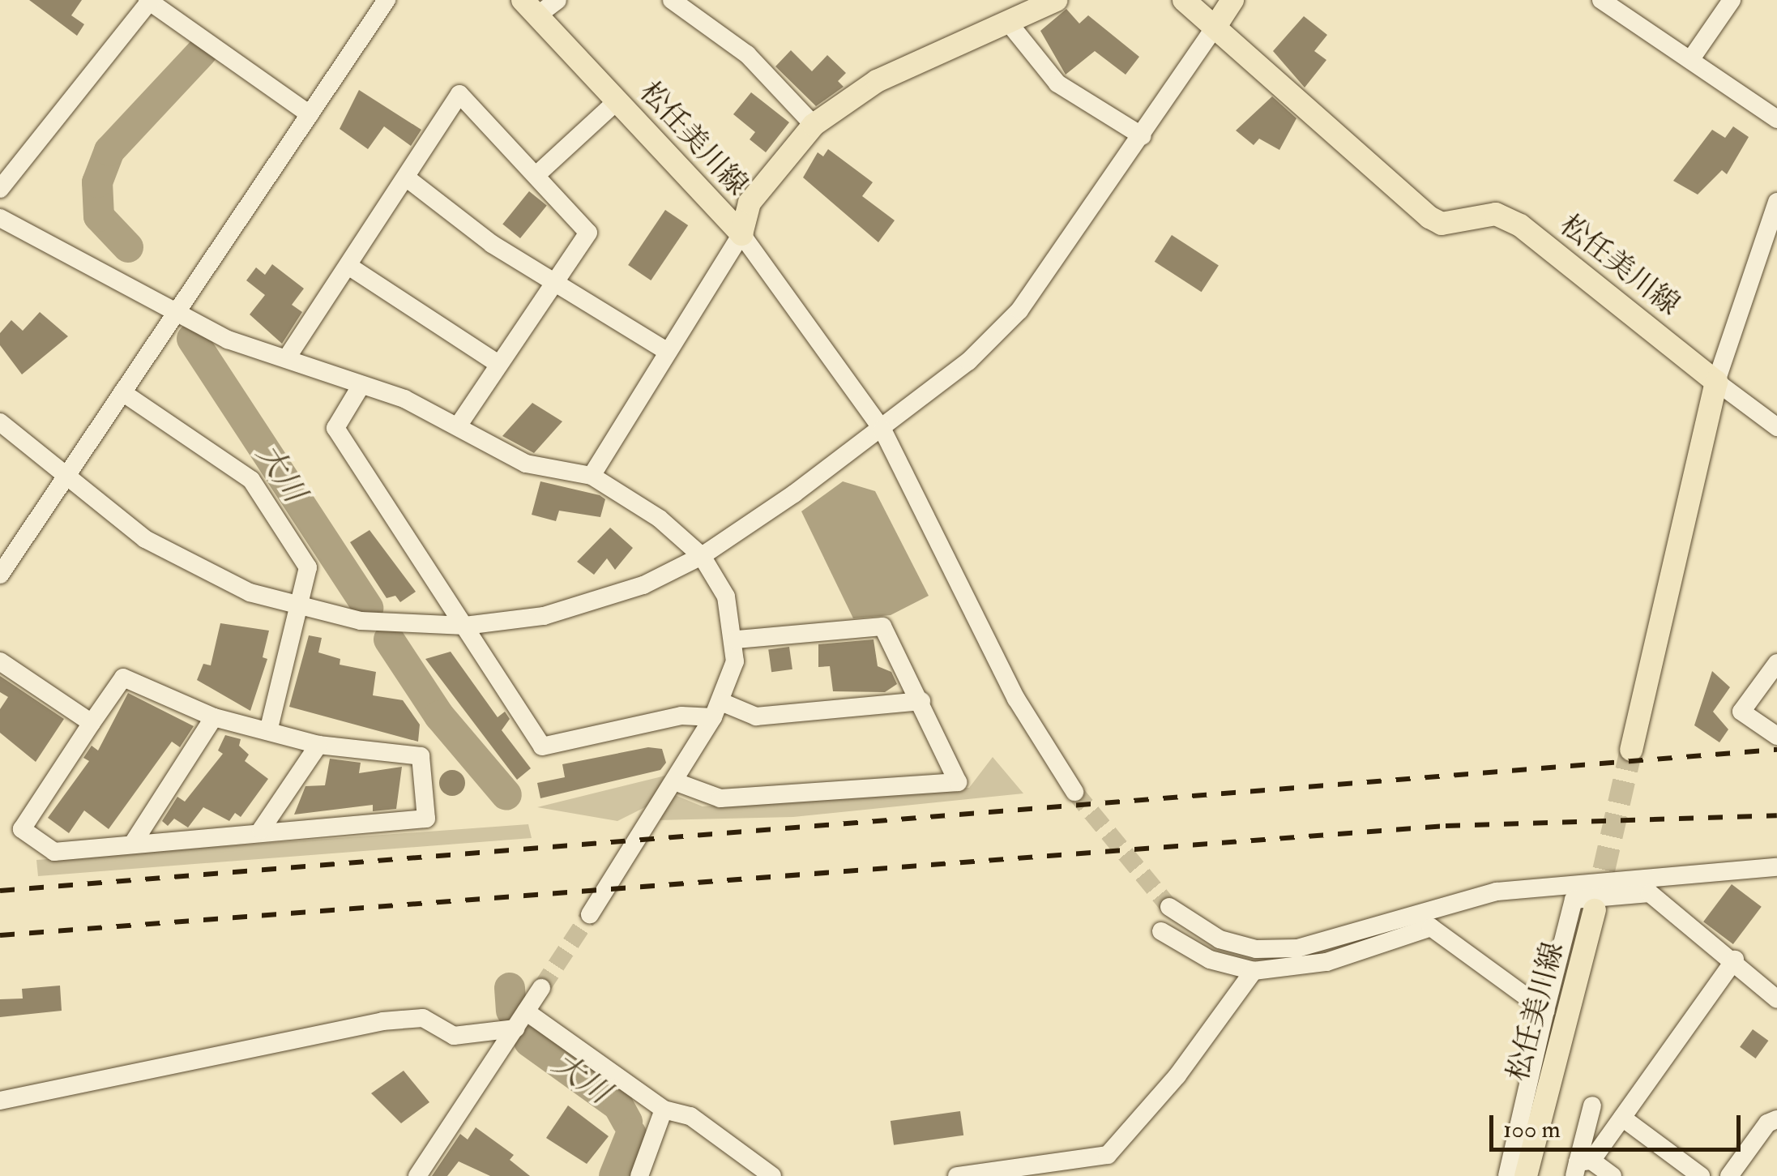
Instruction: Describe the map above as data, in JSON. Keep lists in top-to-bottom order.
{
  "streets": {
    "main road": ["松任美川線"]
  },
  "water": ["大川"],
  "scale_bar": "100 m"
}
